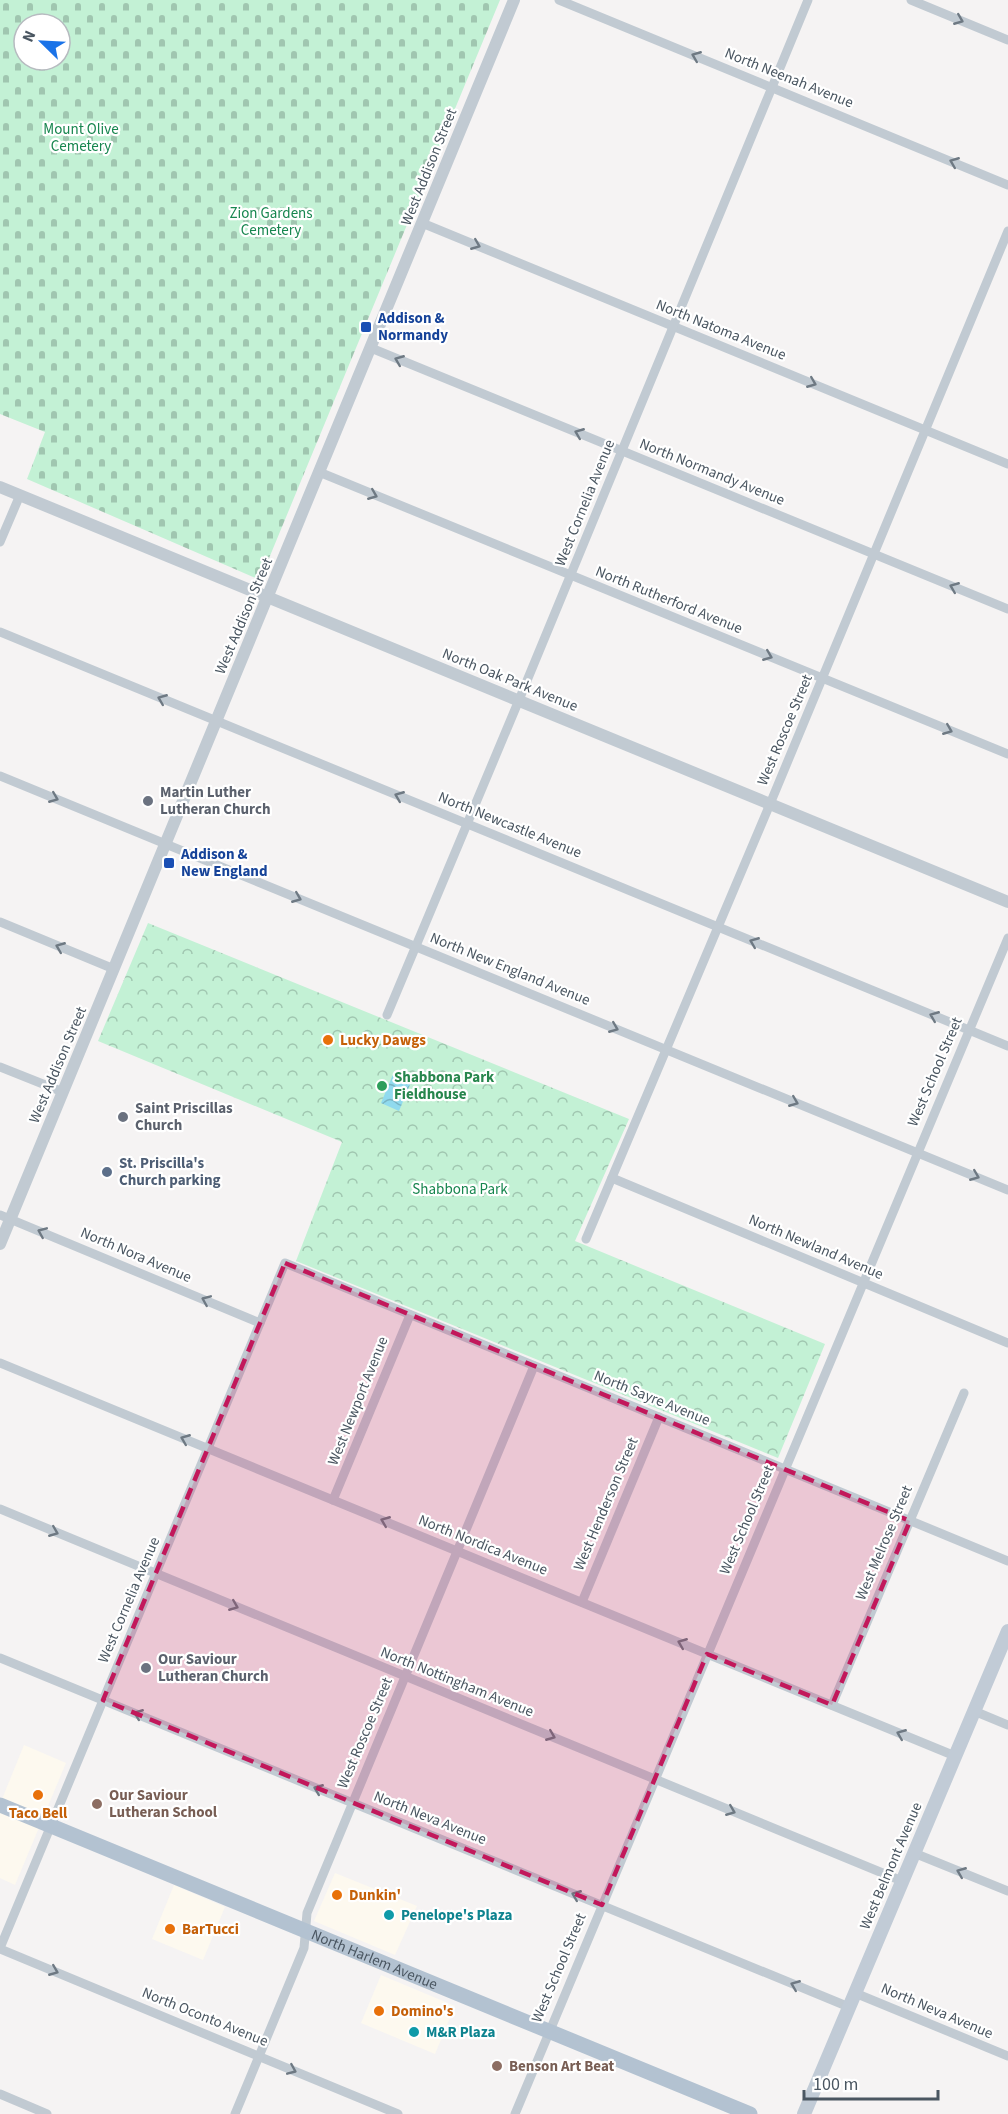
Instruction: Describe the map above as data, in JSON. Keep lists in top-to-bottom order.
{
  "streets": {
    "main road": ["West Belmont Avenue", "North Harlem Avenue"],
    "street": [
      "North Neenah Avenue",
      "West Addison Street",
      "North Natoma Avenue",
      "North Normandy Avenue",
      "West Cornelia Avenue",
      "North Rutherford Avenue",
      "North Oak Park Avenue",
      "West Roscoe Street",
      "North Newcastle Avenue",
      "North New England Avenue",
      "West School Street",
      "North Newland Avenue",
      "North Nora Avenue",
      "North Sayre Avenue",
      "West Newport Avenue",
      "West Henderson Street",
      "West Melrose Street",
      "North Nordica Avenue",
      "North Nottingham Avenue",
      "North Neva Avenue",
      "North Oconto Avenue"
    ]
  },
  "crossings": [
    ["North Neenah Avenue", "West Cornelia Avenue"],
    ["West Addison Street", "North Natoma Avenue"],
    ["West Addison Street", "North Normandy Avenue"],
    ["West Addison Street", "North Rutherford Avenue"],
    ["West Addison Street", "North Oak Park Avenue"],
    ["West Addison Street", "North Newcastle Avenue"],
    ["West Addison Street", "North New England Avenue"],
    ["West Addison Street", "North Nora Avenue"],
    ["North Natoma Avenue", "West Cornelia Avenue"],
    ["North Natoma Avenue", "West Roscoe Street"],
    ["North Normandy Avenue", "West Cornelia Avenue"],
    ["North Normandy Avenue", "West Roscoe Street"],
    ["West Cornelia Avenue", "North Rutherford Avenue"],
    ["West Cornelia Avenue", "North Oak Park Avenue"],
    ["West Cornelia Avenue", "North Newcastle Avenue"],
    ["West Cornelia Avenue", "North New England Avenue"],
    ["West Cornelia Avenue", "North Nora Avenue"],
    ["West Cornelia Avenue", "North Sayre Avenue"],
    ["West Cornelia Avenue", "North Nordica Avenue"],
    ["West Cornelia Avenue", "North Nottingham Avenue"],
    ["West Cornelia Avenue", "North Neva Avenue"],
    ["West Cornelia Avenue", "North Harlem Avenue"],
    ["West Cornelia Avenue", "North Oconto Avenue"],
    ["North Rutherford Avenue", "West Roscoe Street"],
    ["North Oak Park Avenue", "West Roscoe Street"],
    ["West Roscoe Street", "North Newcastle Avenue"],
    ["West Roscoe Street", "North New England Avenue"],
    ["West Roscoe Street", "North Newland Avenue"],
    ["West Roscoe Street", "North Sayre Avenue"],
    ["West Roscoe Street", "North Nordica Avenue"],
    ["West Roscoe Street", "North Nottingham Avenue"],
    ["West Roscoe Street", "North Neva Avenue"],
    ["West Roscoe Street", "North Harlem Avenue"],
    ["West Roscoe Street", "North Oconto Avenue"],
    ["North Newcastle Avenue", "West School Street"],
    ["North New England Avenue", "West School Street"],
    ["West School Street", "North Newland Avenue"],
    ["West School Street", "North Sayre Avenue"],
    ["West School Street", "North Nordica Avenue"],
    ["West School Street", "North Nottingham Avenue"],
    ["West School Street", "North Neva Avenue"],
    ["West School Street", "North Harlem Avenue"],
    ["North Sayre Avenue", "West Newport Avenue"],
    ["North Sayre Avenue", "West Henderson Street"],
    ["North Sayre Avenue", "West Melrose Street"],
    ["West Newport Avenue", "North Nordica Avenue"],
    ["West Henderson Street", "North Nordica Avenue"],
    ["West Melrose Street", "North Nordica Avenue"],
    ["North Nordica Avenue", "West Belmont Avenue"],
    ["North Nottingham Avenue", "West Belmont Avenue"],
    ["North Neva Avenue", "West Belmont Avenue"]
  ],
  "one_way": [
    "North Neenah Avenue",
    "North Natoma Avenue",
    "North Normandy Avenue",
    "North Rutherford Avenue",
    "North Newcastle Avenue",
    "North New England Avenue",
    "North Nora Avenue",
    "North Nordica Avenue",
    "North Nottingham Avenue",
    "North Neva Avenue",
    "North Oconto Avenue"
  ],
  "parks": ["Mount Olive Cemetery", "Zion Gardens Cemetery", "Shabbona Park"],
  "places": {
    "transit": ["Addison & Normandy", "Addison & New England"],
    "other": [
      "Martin Luther Lutheran Church",
      "Lucky Dawgs",
      "Shabbona Park Fieldhouse",
      "Saint Priscillas Church",
      "St. Priscilla's Church parking",
      "Our Saviour Lutheran Church",
      "Taco Bell",
      "Our Saviour Lutheran School",
      "Dunkin'",
      "Penelope's Plaza",
      "BarTucci",
      "Domino's",
      "M&R Plaza",
      "Benson Art Beat"
    ]
  },
  "scale_bar": "100 m",
  "north": "top left"
}
